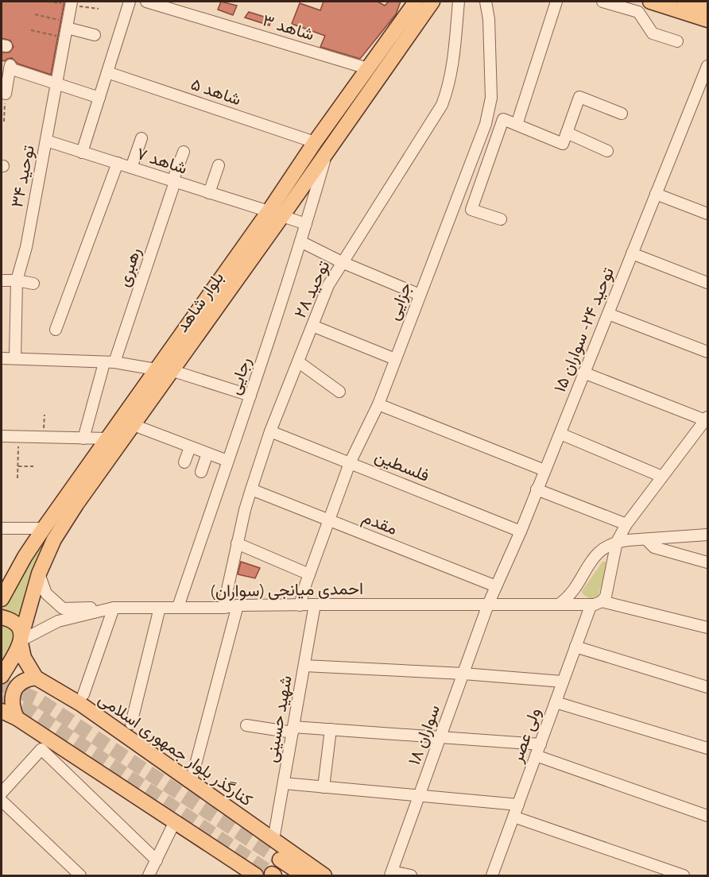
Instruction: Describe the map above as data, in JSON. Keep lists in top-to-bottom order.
{
  "streets": {
    "main road": ["بلوار شاهد", "کنارگذر بلوار جمهوری اسلامی"],
    "street": [
      "شاهد ۳",
      "شاهد ۵",
      "شاهد ۷",
      "توحید ۳۴",
      "رهبری",
      "توحید ۲۸",
      "جزایی",
      "توحید ۲۴- سواران ۱۵",
      "رجایی",
      "فلسطین",
      "مقدم",
      "احمدی میانجی (سواران)",
      "شهید حسینی",
      "سواران ۱۸",
      "ولی عصر"
    ]
  },
  "crossings": [
    ["شاهد ۳", "بلوار شاهد"],
    ["شاهد ۵", "بلوار شاهد"],
    ["شاهد ۷", "توحید ۳۴"],
    ["شاهد ۷", "رهبری"],
    ["شاهد ۷", "بلوار شاهد"],
    ["توحید ۲۸", "فلسطین"],
    ["توحید ۲۸", "مقدم"],
    ["توحید ۲۸", "احمدی میانجی (سواران)"],
    ["جزایی", "فلسطین"],
    ["جزایی", "مقدم"],
    ["جزایی", "احمدی میانجی (سواران)"],
    ["بلوار شاهد", "رجایی"],
    ["بلوار شاهد", "احمدی میانجی (سواران)"],
    ["بلوار شاهد", "کنارگذر بلوار جمهوری اسلامی"],
    ["توحید ۲۴- سواران ۱۵", "فلسطین"],
    ["توحید ۲۴- سواران ۱۵", "مقدم"],
    ["توحید ۲۴- سواران ۱۵", "احمدی میانجی (سواران)"],
    ["توحید ۲۴- سواران ۱۵", "سواران ۱۸"],
    ["رجایی", "احمدی میانجی (سواران)"],
    ["احمدی میانجی (سواران)", "شهید حسینی"],
    ["احمدی میانجی (سواران)", "سواران ۱۸"],
    ["احمدی میانجی (سواران)", "ولی عصر"],
    ["احمدی میانجی (سواران)", "کنارگذر بلوار جمهوری اسلامی"],
    ["شهید حسینی", "کنارگذر بلوار جمهوری اسلامی"]
  ]
}
